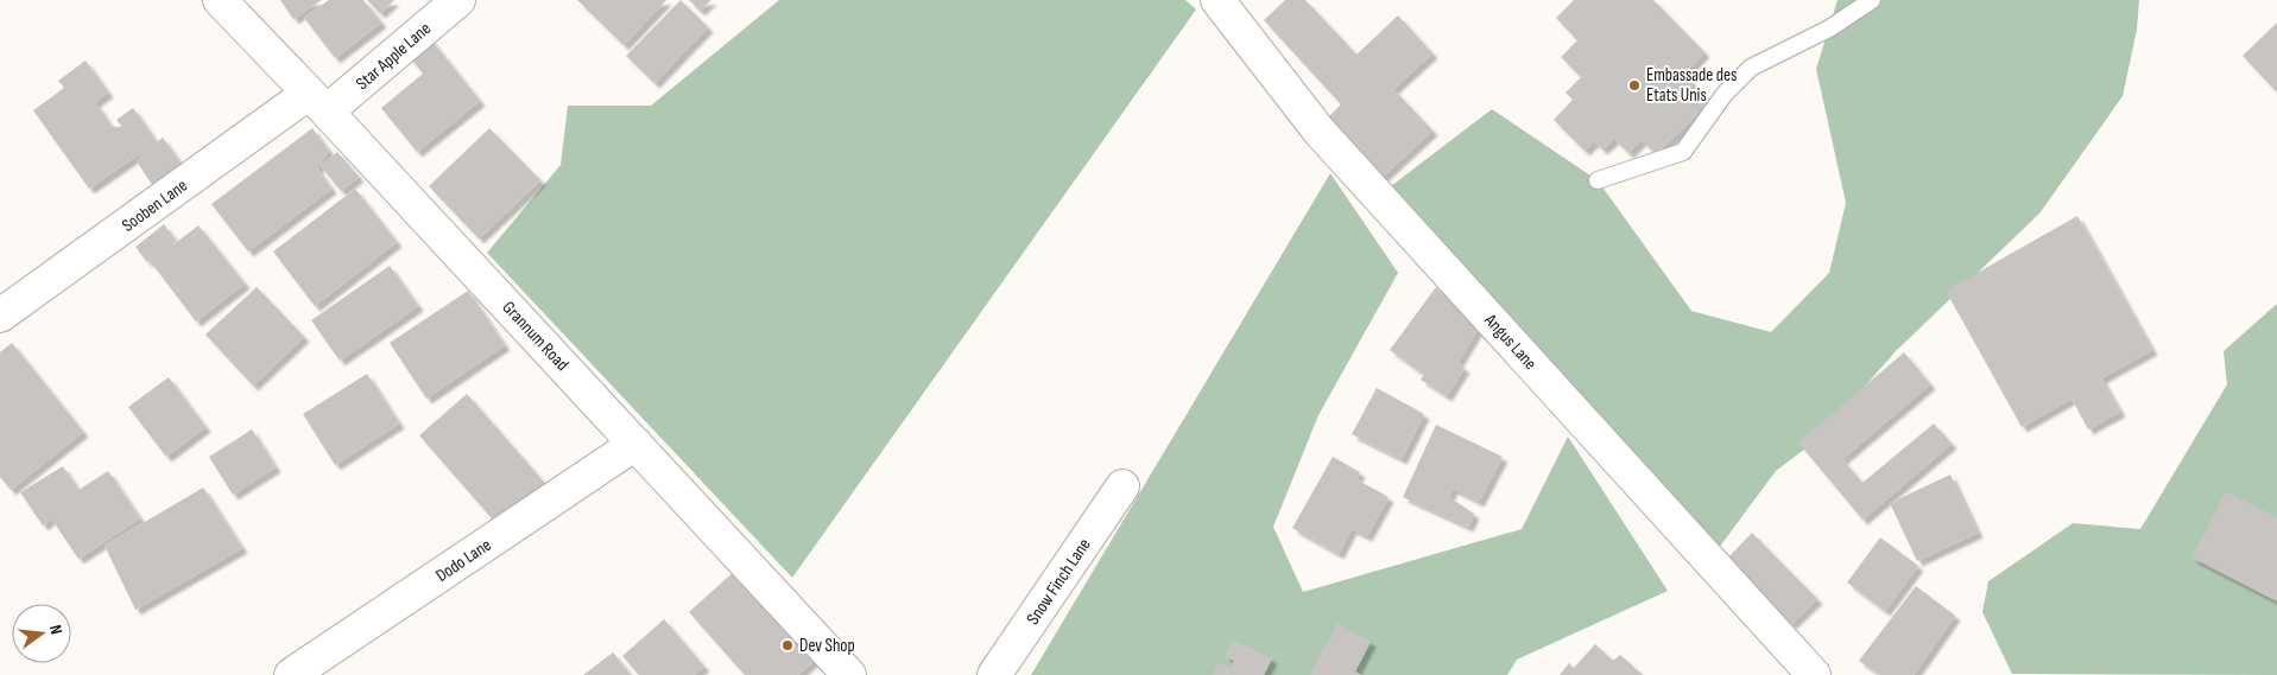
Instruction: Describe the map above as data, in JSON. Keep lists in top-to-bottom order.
{
  "streets": {
    "street": [
      "Star Apple Lane",
      "Sooben Lane",
      "Grannum Road",
      "Angus Lane",
      "Dodo Lane",
      "Snow Finch Lane"
    ]
  },
  "crossings": [
    ["Star Apple Lane", "Sooben Lane"],
    ["Star Apple Lane", "Grannum Road"],
    ["Sooben Lane", "Grannum Road"],
    ["Grannum Road", "Dodo Lane"]
  ],
  "places": ["Embassade des Etats Unis", "Dev Shop"],
  "north": "right"
}
